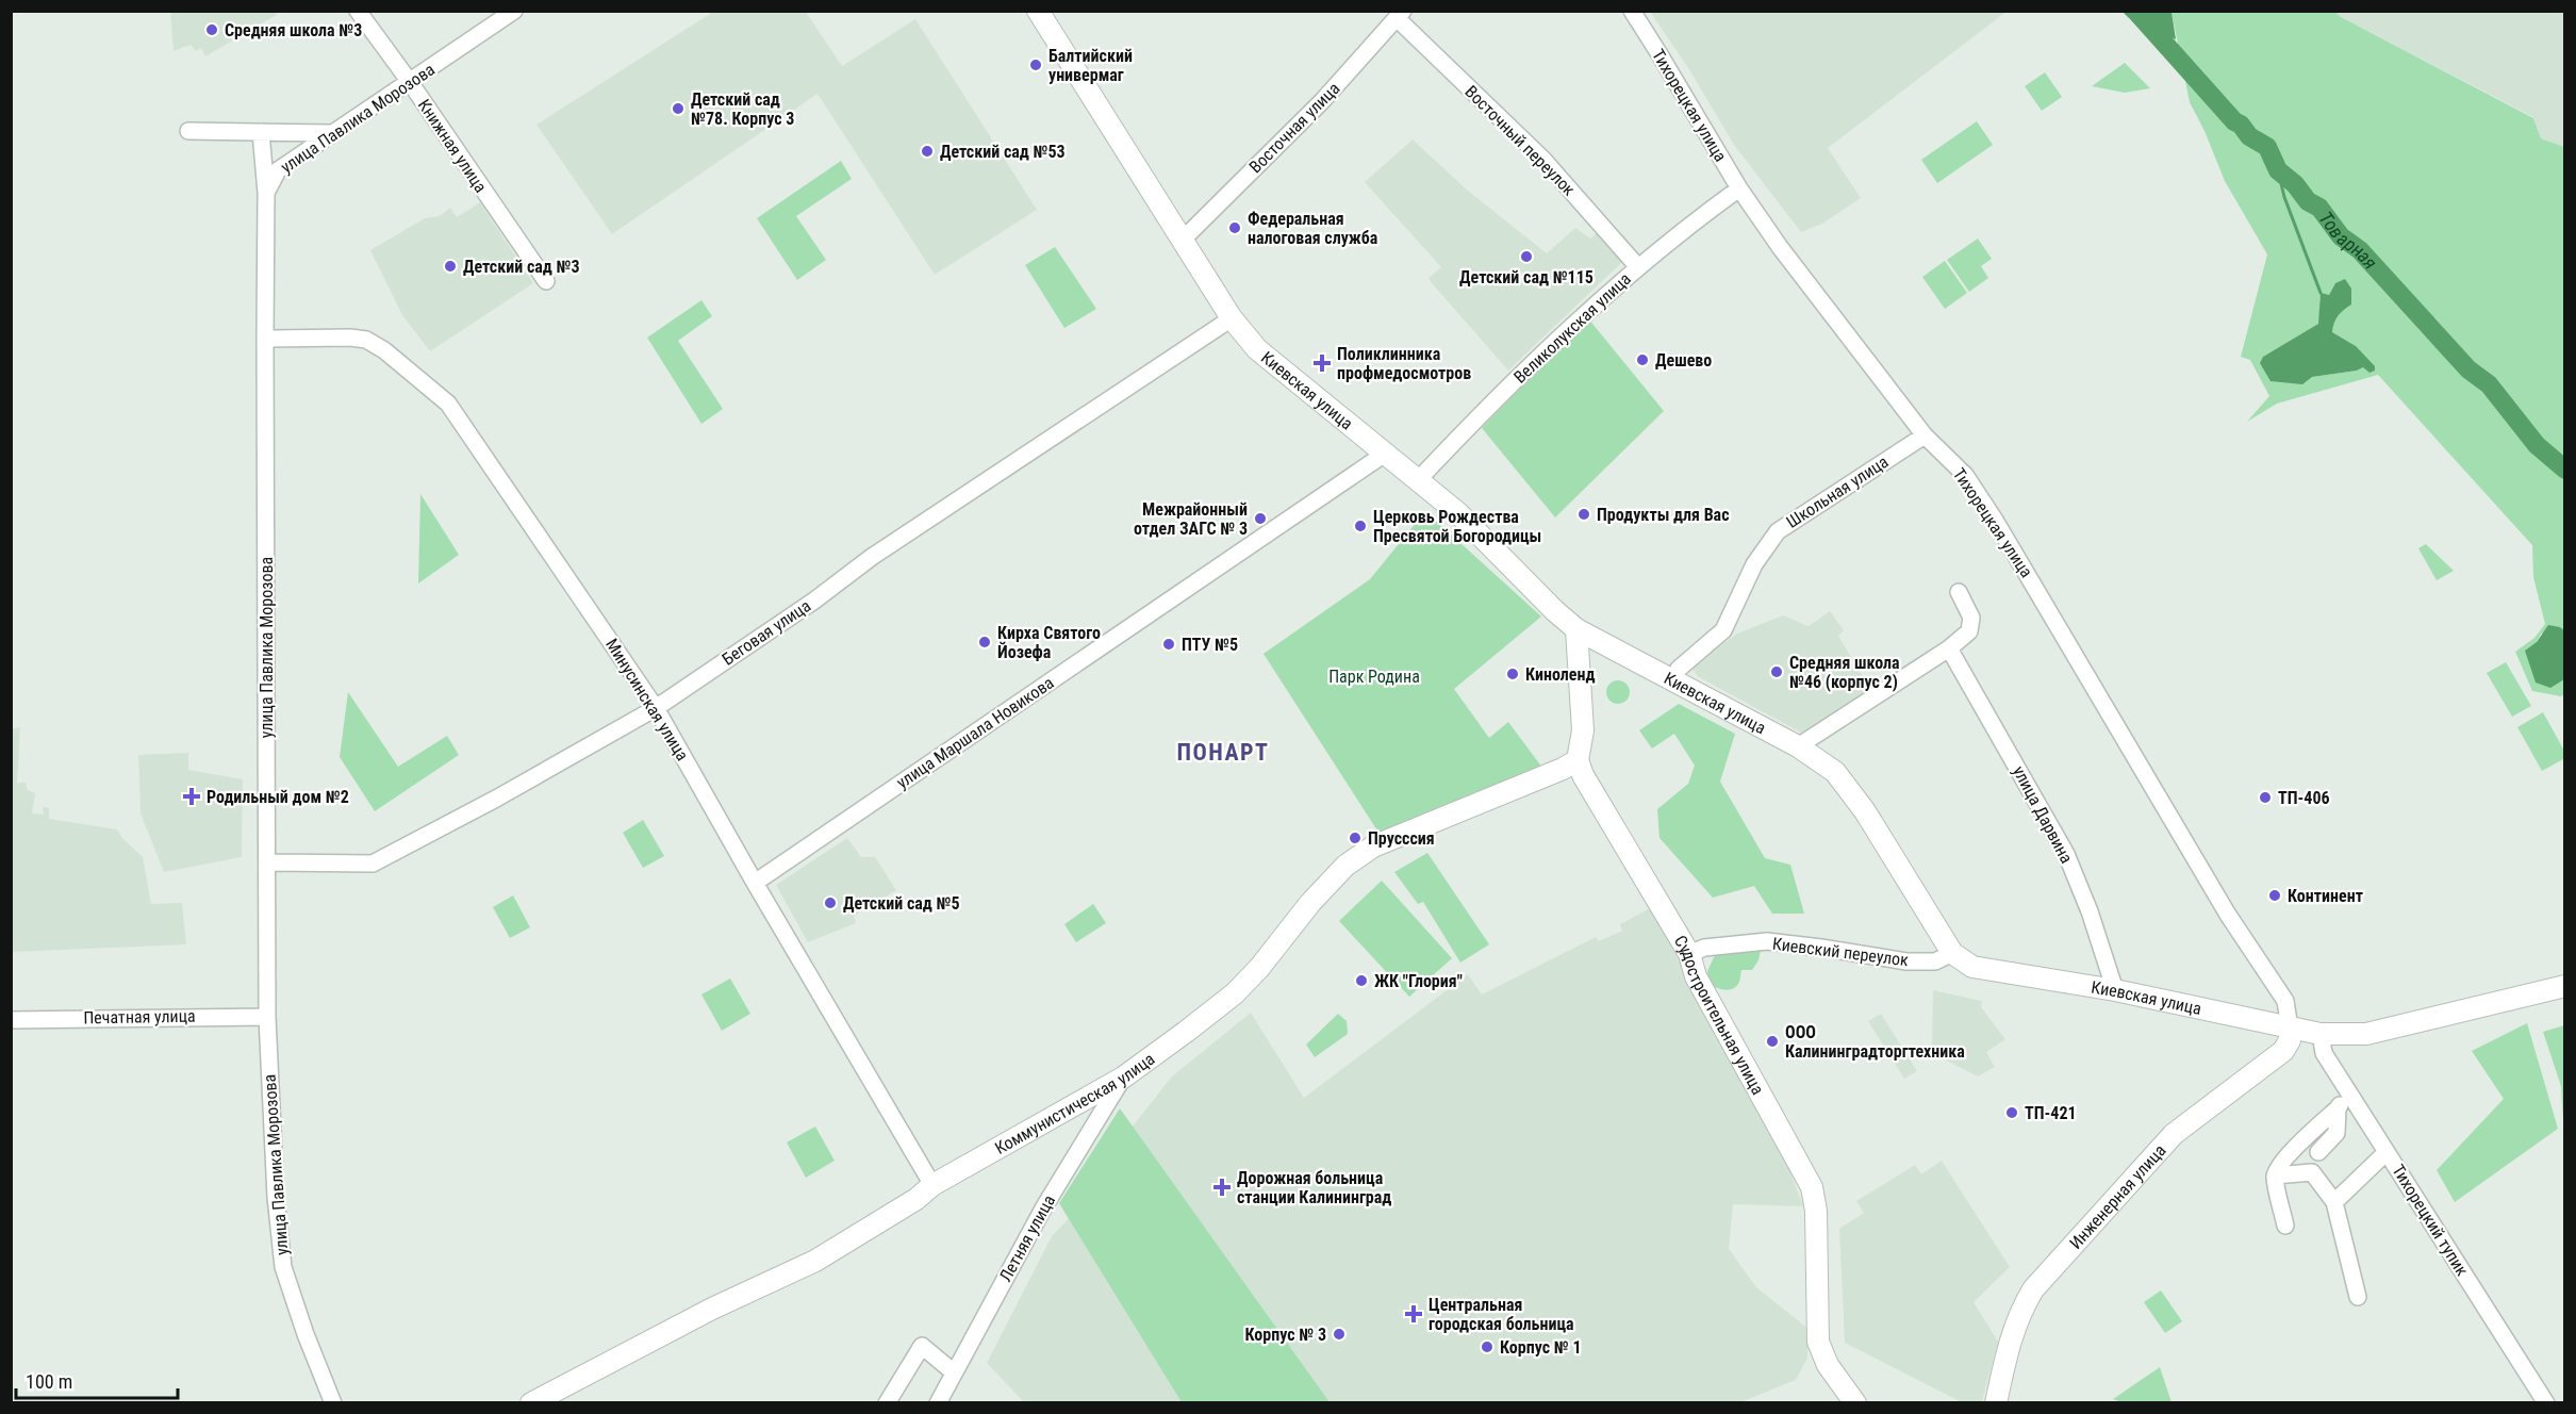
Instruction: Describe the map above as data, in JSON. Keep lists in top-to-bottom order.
{
  "streets": {
    "main road": [
      "Киевская улица",
      "Судостроительная улица",
      "Коммунистическая улица",
      "Инженерная улица"
    ],
    "street": [
      "Тихорецкая улица",
      "улица Павлика Морозова",
      "Восточная улица",
      "Восточный переулок",
      "Книжная улица",
      "Великолукская улица",
      "Школьная улица",
      "Беговая улица",
      "Минусинская улица",
      "улица Маршала Новикова",
      "улица Дарвина",
      "Киевский переулок",
      "Печатная улица",
      "Тихорецкий тупик",
      "Летняя улица"
    ]
  },
  "crossings": [
    ["Тихорецкая улица", "Великолукская улица"],
    ["Тихорецкая улица", "Киевская улица"],
    ["Тихорецкая улица", "Школьная улица"],
    ["Тихорецкая улица", "Инженерная улица"],
    ["улица Павлика Морозова", "Книжная улица"],
    ["улица Павлика Морозова", "Беговая улица"],
    ["улица Павлика Морозова", "Минусинская улица"],
    ["улица Павлика Морозова", "Печатная улица"],
    ["Восточная улица", "Восточный переулок"],
    ["Восточная улица", "Киевская улица"],
    ["Восточный переулок", "Великолукская улица"],
    ["Великолукская улица", "Киевская улица"],
    ["Киевская улица", "Школьная улица"],
    ["Киевская улица", "Беговая улица"],
    ["Киевская улица", "улица Маршала Новикова"],
    ["Киевская улица", "улица Дарвина"],
    ["Киевская улица", "Киевский переулок"],
    ["Киевская улица", "Инженерная улица"],
    ["Киевская улица", "Тихорецкий тупик"],
    ["Беговая улица", "Минусинская улица"],
    ["Минусинская улица", "улица Маршала Новикова"],
    ["Минусинская улица", "Коммунистическая улица"],
    ["Киевский переулок", "Судостроительная улица"],
    ["Судостроительная улица", "Коммунистическая улица"],
    ["Коммунистическая улица", "Летняя улица"]
  ],
  "districts": ["ПОНАРТ"],
  "water": ["Товарная"],
  "parks": ["Парк Родина"],
  "places": {
    "other": [
      "Средняя школа №3",
      "Балтийский универмаг",
      "Детский сад №78. Корпус 3",
      "Детский сад №53",
      "Федеральная налоговая служба",
      "Детский сад №115",
      "Детский сад №3",
      "Дешево",
      "Продукты для Вас",
      "Межрайонный отдел ЗАГС № 3",
      "Церковь Рождества Пресвятой Богородицы",
      "Кирха Святого Йозефа",
      "ПТУ №5",
      "Средняя школа №46 (корпус 2)",
      "Киноленд",
      "ТП-406",
      "Прусссия",
      "Континент",
      "Детский сад №5",
      "ЖК \"Глория\"",
      "ООО Калининградторгтехника",
      "ТП-421",
      "Корпус № 3",
      "Корпус № 1"
    ],
    "health": [
      "Поликлинника профмедосмотров",
      "Родильный дом №2",
      "Дорожная больница станции Калининград",
      "Центральная городская больница"
    ]
  },
  "scale_bar": "100 m"
}
